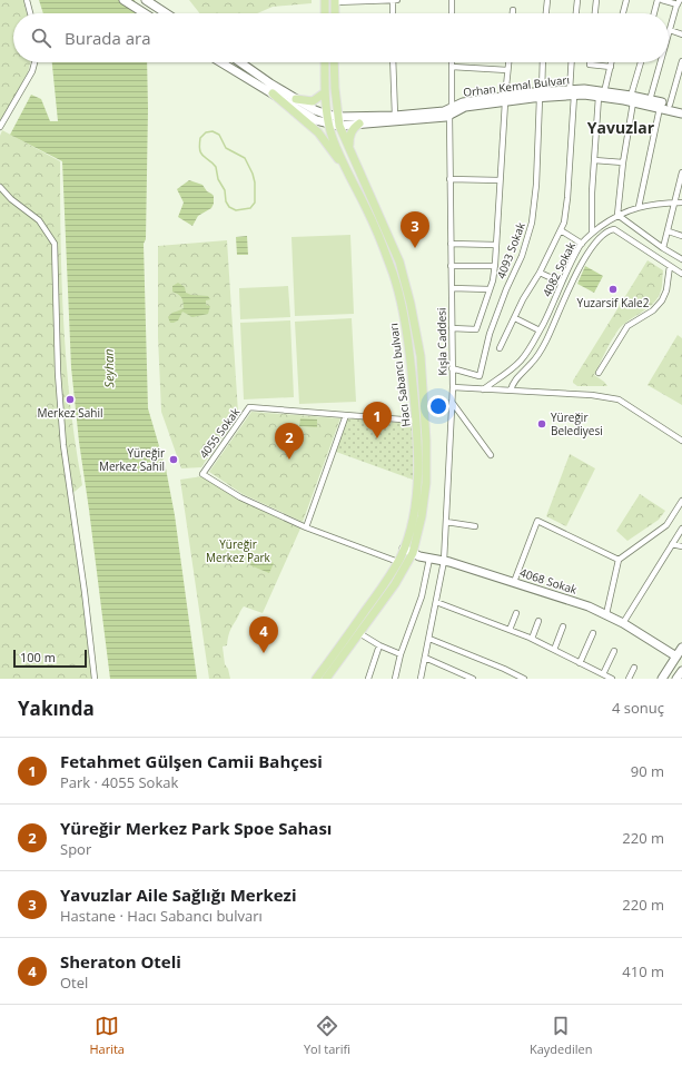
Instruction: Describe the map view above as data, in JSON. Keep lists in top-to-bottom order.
{
  "streets": {
    "main road": ["Orhan Kemal Bulvarı", "Hacı Sabancı bulvarı", "4068 Sokak"],
    "street": [
      "4093 Sokak",
      "4082 Sokak",
      "Kışla Caddesi",
      "4055 Sokak"
    ]
  },
  "crossings": [
    ["Orhan Kemal Bulvarı", "4093 Sokak"],
    ["Orhan Kemal Bulvarı", "Kışla Caddesi"],
    ["Orhan Kemal Bulvarı", "Hacı Sabancı bulvarı"],
    ["4093 Sokak", "Kışla Caddesi"],
    ["Kışla Caddesi", "4068 Sokak"],
    ["Hacı Sabancı bulvarı", "4055 Sokak"],
    ["Hacı Sabancı bulvarı", "4068 Sokak"]
  ],
  "districts": ["Yavuzlar"],
  "water": ["Seyhan"],
  "parks": ["Yüreğir Merkez Park"],
  "places": [
    "Yuzarsif Kale2",
    "Merkez Sahil",
    "Yüreğir Belediyesi",
    "Yüreğir Merkez Sahil"
  ],
  "scale_bar": "100 m",
  "page": {
    "search": "Burada ara",
    "pins": [
      "3",
      "1",
      "2",
      "4"
    ],
    "scale": "100 m",
    "heading": ["Yakında", "4 sonuç"],
    "list": [
      {
        "mark": "1",
        "name": "Fetahmet Gülşen Camii Bahçesi",
        "note": "Park · 4055 Sokak",
        "value": "90 m"
      },
      {
        "mark": "2",
        "name": "Yüreğir Merkez Park Spoe Sahası",
        "note": "Spor",
        "value": "220 m"
      },
      {
        "mark": "3",
        "name": "Yavuzlar Aile Sağlığı Merkezi",
        "note": "Hastane · Hacı Sabancı bulvarı",
        "value": "220 m"
      },
      {
        "mark": "4",
        "name": "Sheraton Oteli",
        "note": "Otel",
        "value": "410 m"
      }
    ],
    "nav": ["Harita", "Yol tarifi", "Kaydedilen"]
  }
}
